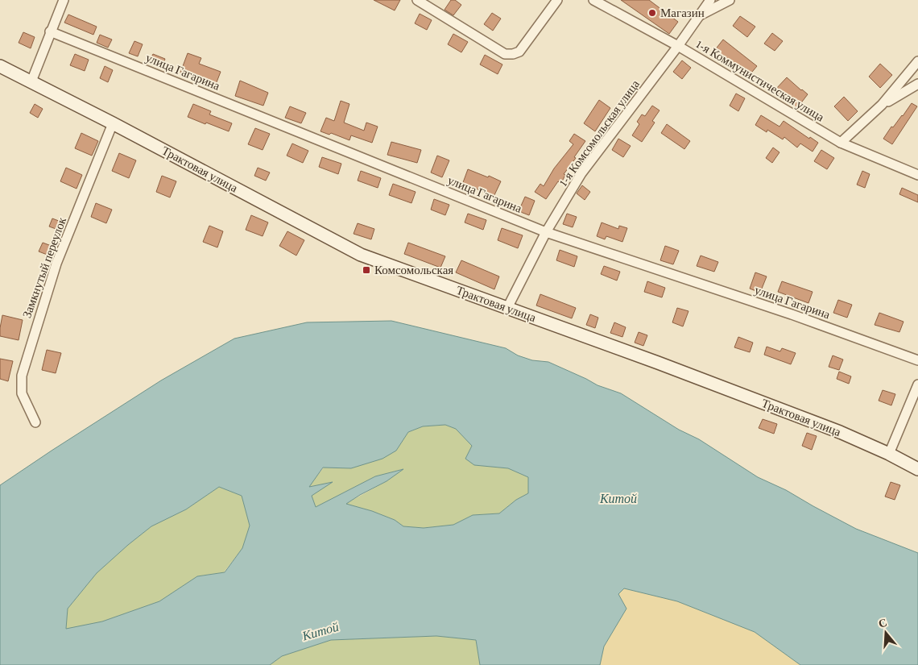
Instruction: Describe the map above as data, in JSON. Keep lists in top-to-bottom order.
{
  "streets": {
    "street": [
      "улица Гагарина",
      "1-я Коммунистическая улица",
      "1-я Комсомольская улица",
      "Трактовая улица",
      "Замкнутый переулок"
    ]
  },
  "crossings": [
    ["улица Гагарина", "1-я Комсомольская улица"],
    ["1-я Коммунистическая улица", "1-я Комсомольская улица"],
    ["1-я Комсомольская улица", "Трактовая улица"],
    ["Трактовая улица", "Замкнутый переулок"]
  ],
  "water": ["Китой"],
  "places": {
    "other": ["Магазин"],
    "transit": ["Комсомольская"]
  },
  "north": "top"
}
